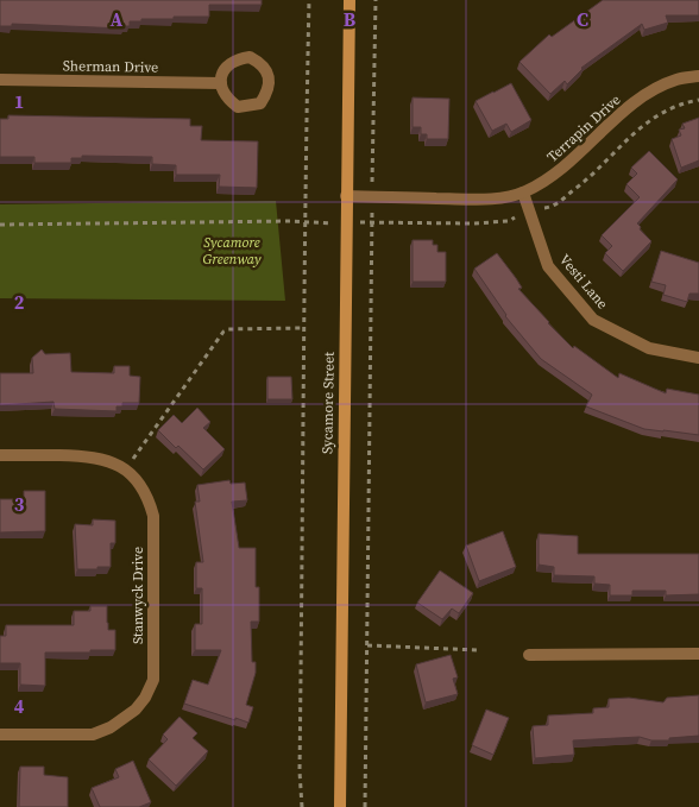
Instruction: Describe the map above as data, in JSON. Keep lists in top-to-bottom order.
{
  "streets": {
    "street": [
      "Sherman Drive",
      "Terrapin Drive",
      "Vesti Lane",
      "Sycamore Street",
      "Stanwyck Drive"
    ]
  },
  "crossings": [
    ["Terrapin Drive", "Vesti Lane"],
    ["Terrapin Drive", "Sycamore Street"]
  ],
  "parks": ["Sycamore Greenway"],
  "grid": {
    "columns": ["A", "B", "C"],
    "rows": [
      "1",
      "2",
      "3",
      "4"
    ]
  }
}
